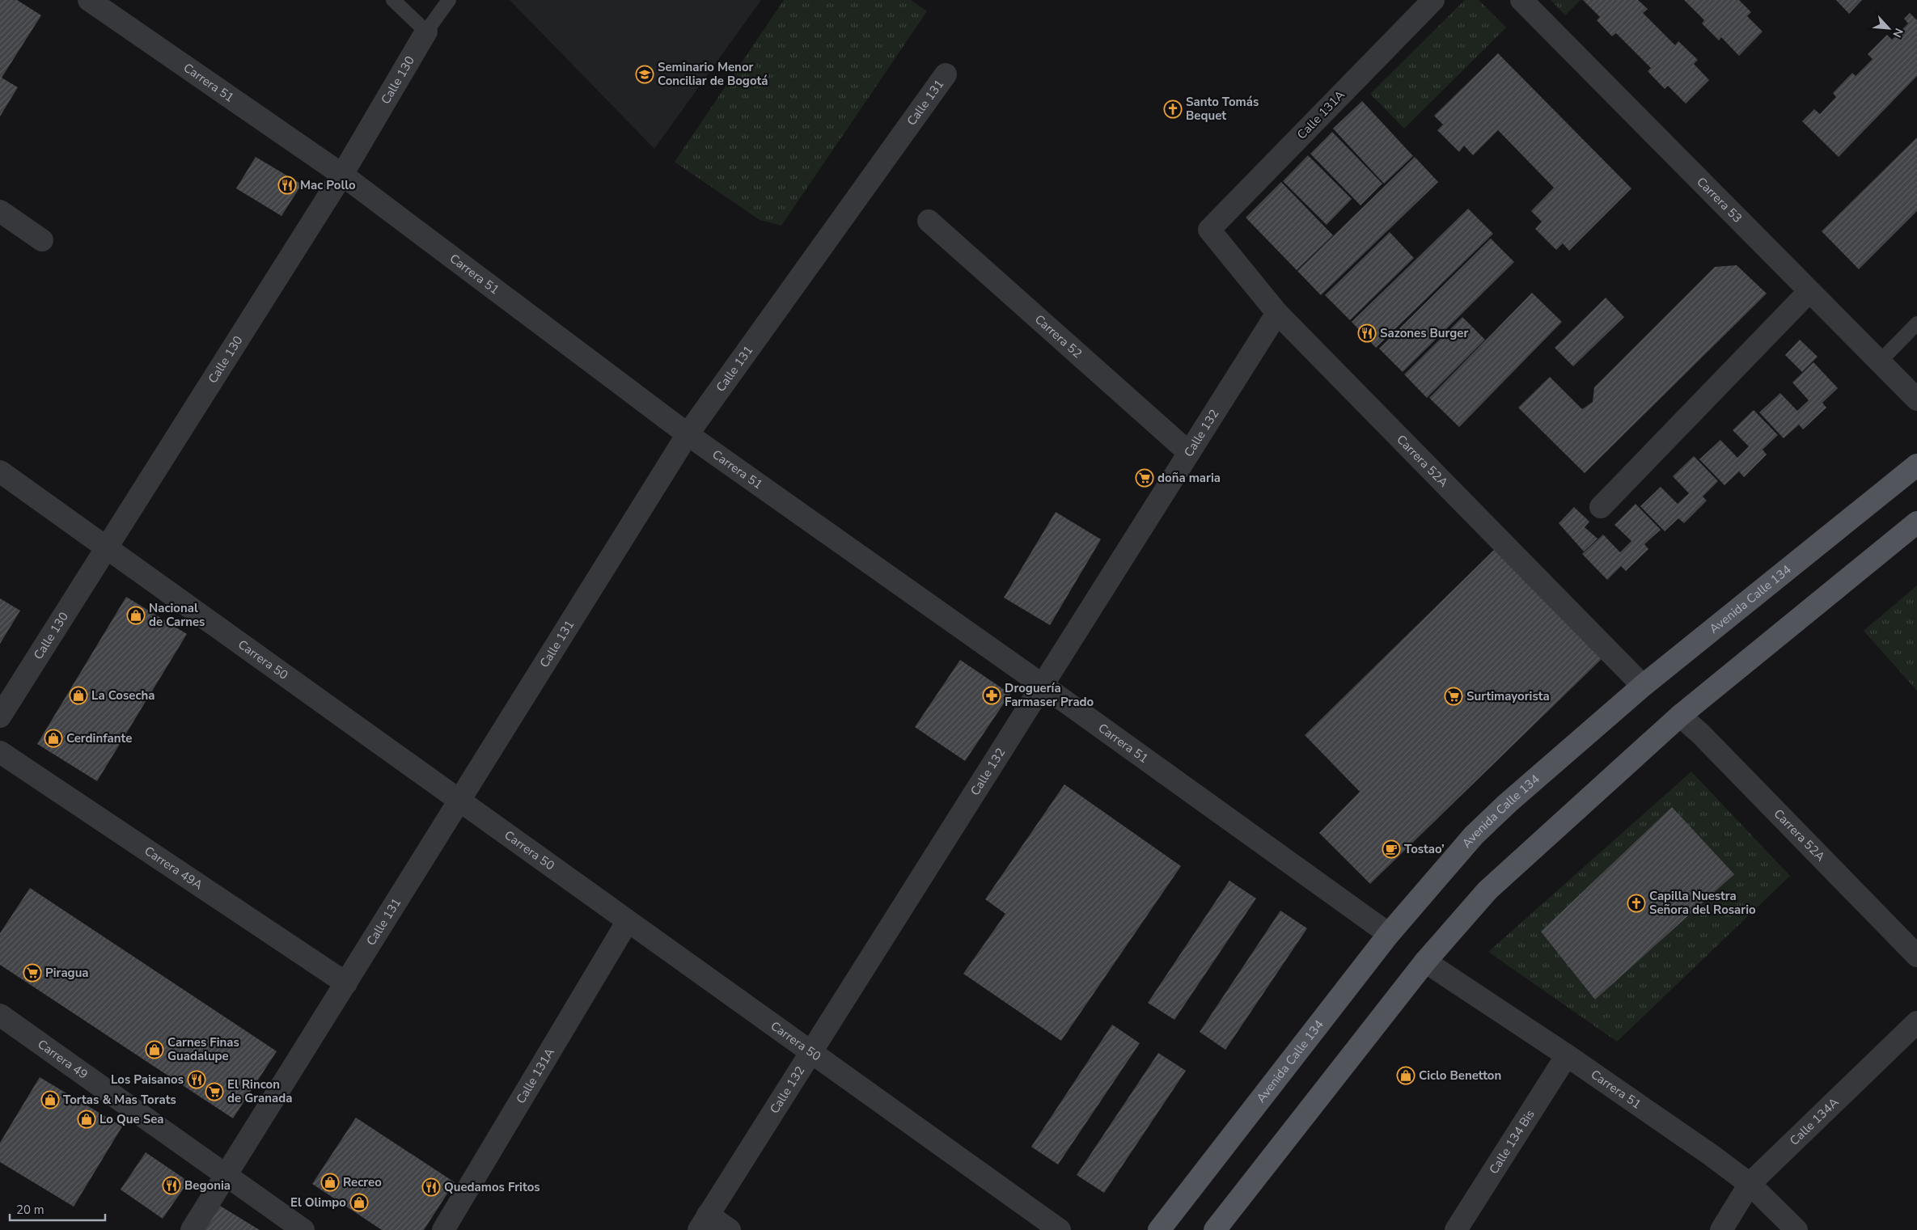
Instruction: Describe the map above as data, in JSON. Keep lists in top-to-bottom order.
{
  "streets": {
    "main road": ["Avenida Calle 134"],
    "street": [
      "Calle 130",
      "Carrera 51",
      "Calle 131",
      "Calle 131A",
      "Carrera 53",
      "Carrera 52",
      "Calle 132",
      "Carrera 52A",
      "Carrera 50",
      "Carrera 49A",
      "Carrera 49",
      "Calle 134A",
      "Calle 134 Bis"
    ]
  },
  "crossings": [
    ["Calle 130", "Carrera 51"],
    ["Calle 130", "Carrera 50"],
    ["Carrera 51", "Calle 131"],
    ["Carrera 51", "Calle 132"],
    ["Carrera 51", "Avenida Calle 134"],
    ["Carrera 51", "Calle 134A"],
    ["Carrera 51", "Calle 134 Bis"],
    ["Calle 131", "Carrera 50"],
    ["Calle 131", "Carrera 49A"],
    ["Calle 131", "Carrera 49"],
    ["Calle 131A", "Carrera 52A"],
    ["Calle 131A", "Carrera 50"],
    ["Carrera 52", "Calle 132"],
    ["Calle 132", "Carrera 52A"],
    ["Calle 132", "Carrera 50"],
    ["Carrera 52A", "Avenida Calle 134"]
  ],
  "places": {
    "school or university": ["Seminario Menor Conciliar de Bogotá"],
    "church": ["Santo Tomás Bequet", "Capilla Nuestra Señora del Rosario"],
    "restaurant": [
      "Mac Pollo",
      "Sazones Burger",
      "Los Paisanos",
      "Begonia",
      "Quedamos Fritos"
    ],
    "supermarket": [
      "doña maria",
      "Surtimayorista",
      "Piragua",
      "El Rincon de Granada"
    ],
    "shop": [
      "Nacional de Carnes",
      "La Cosecha",
      "Cerdinfante",
      "Carnes Finas Guadalupe",
      "Ciclo Benetton",
      "Tortas & Mas Torats",
      "Lo Que Sea",
      "Recreo",
      "El Olimpo"
    ],
    "pharmacy": ["Droguería Farmaser Prado"],
    "cafe": ["Tostao’"]
  },
  "scale_bar": "20 m",
  "north": "bottom right"
}
